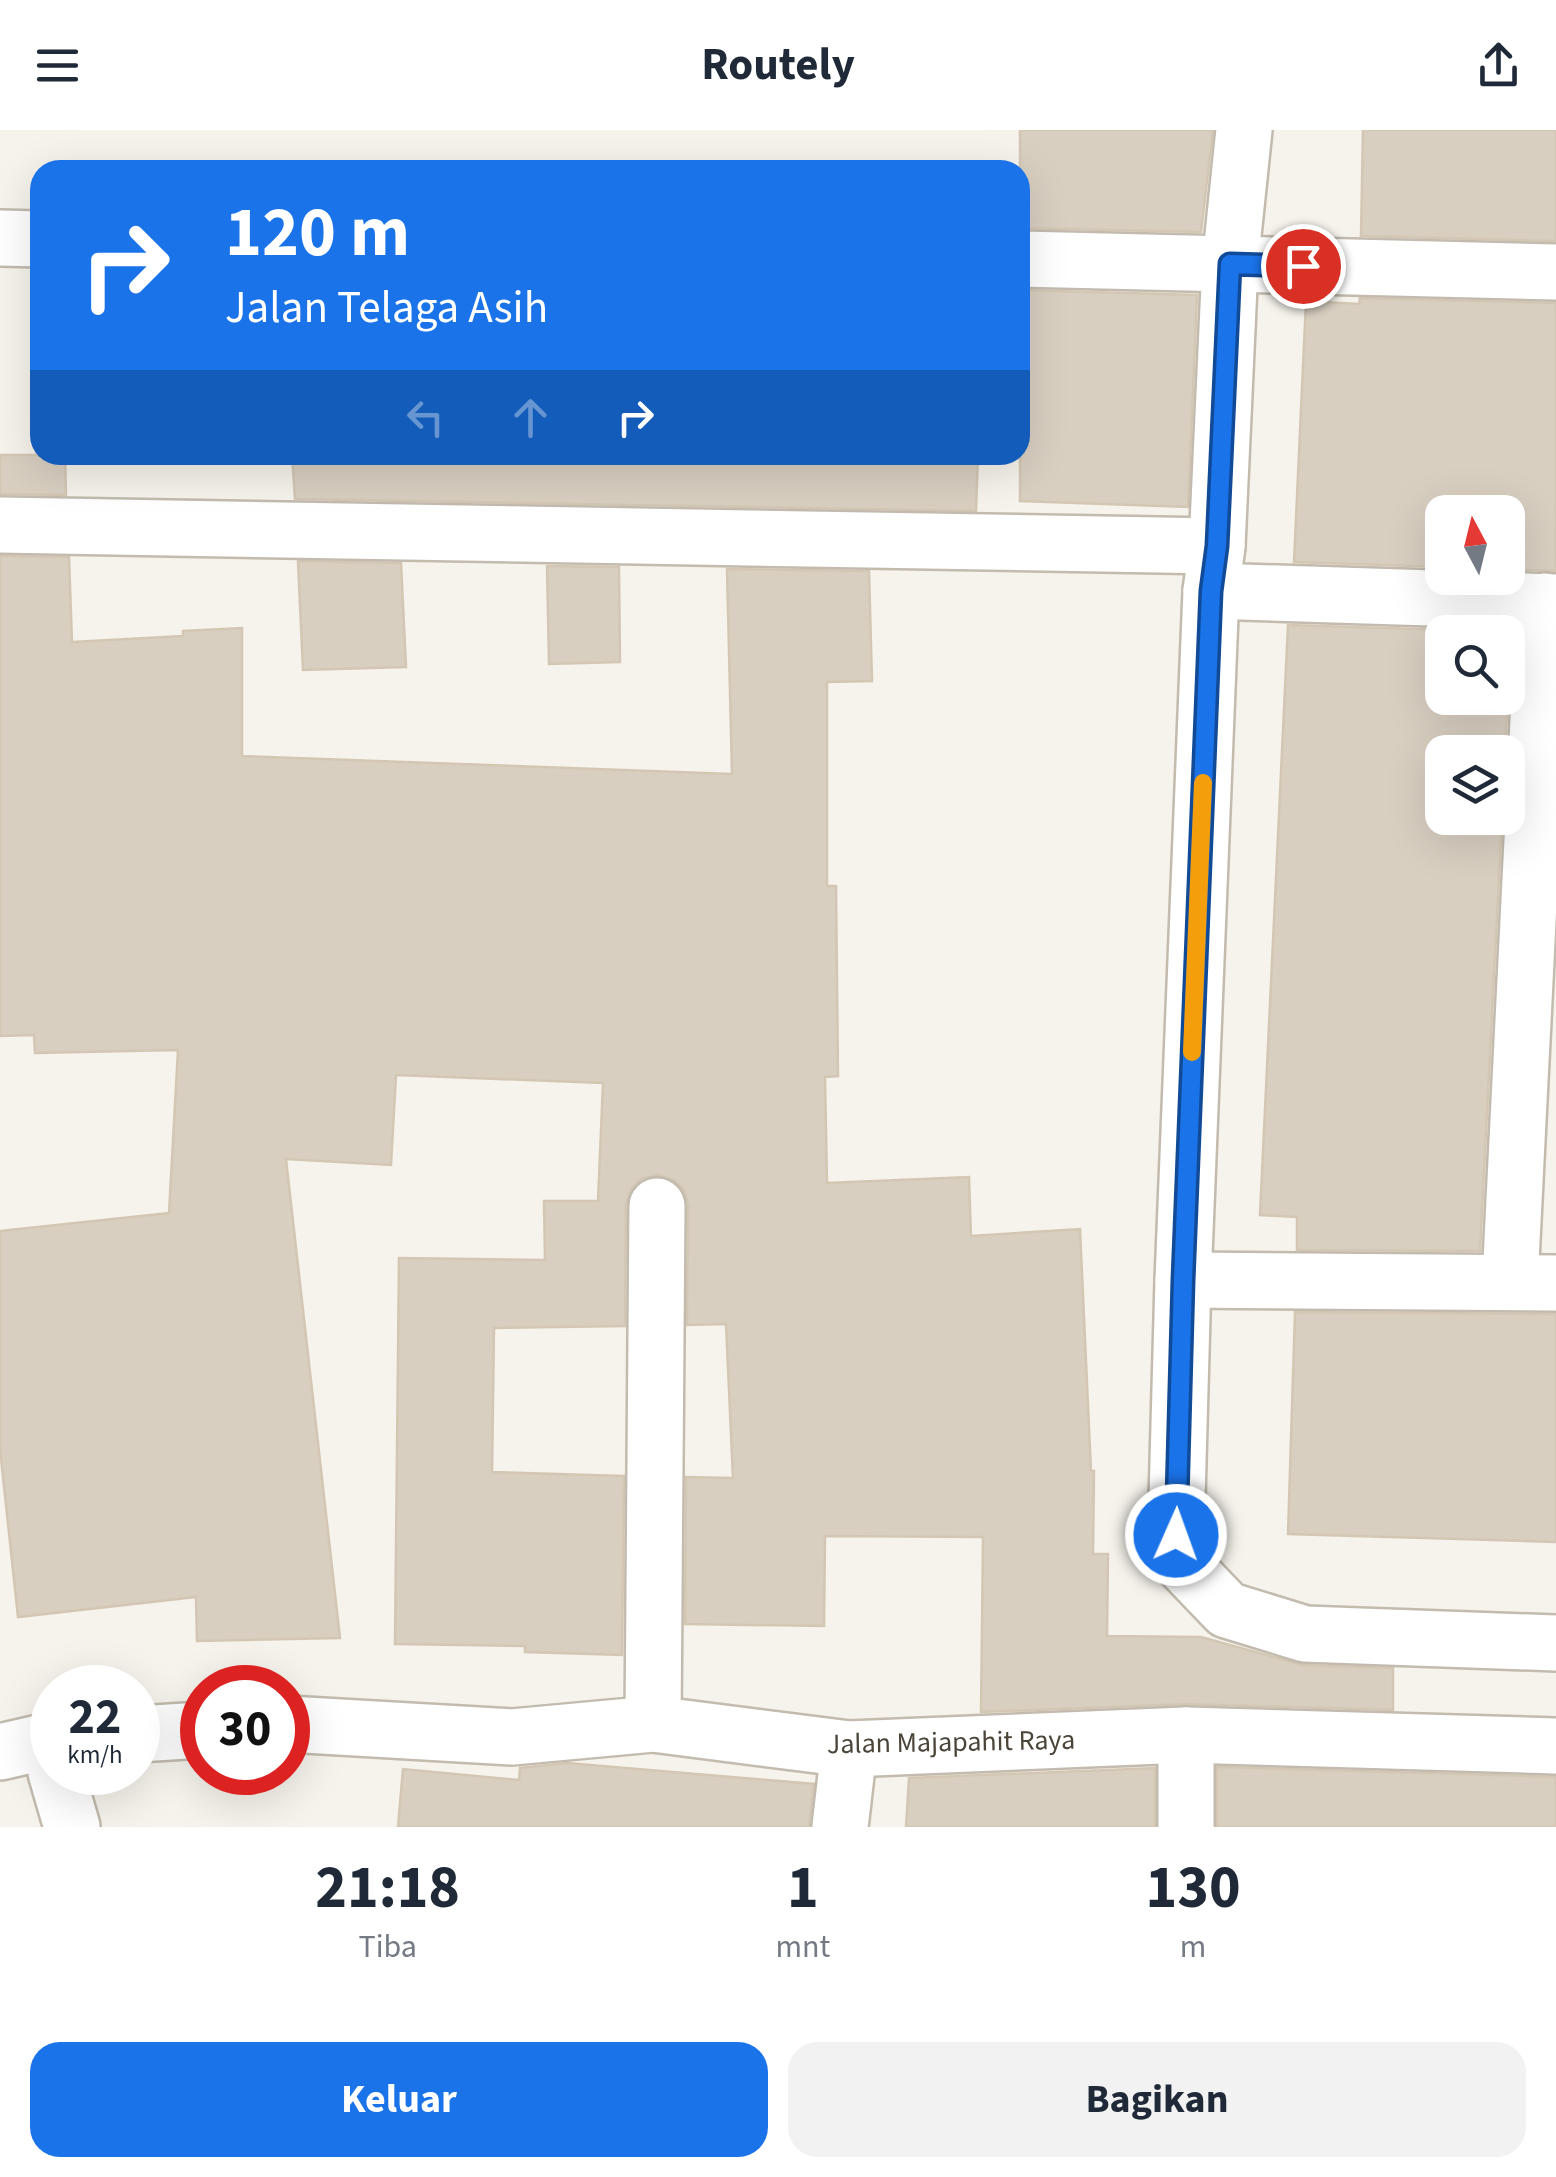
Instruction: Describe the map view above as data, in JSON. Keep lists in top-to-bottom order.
{
  "streets": {
    "street": ["Jalan Majapahit Raya"]
  },
  "north": "top",
  "page": {
    "header": "Routely",
    "turn": ["120 m", "Jalan Telaga Asih"],
    "speed": "22 km/h",
    "limit": "30",
    "eta": [
      "21:18",
      "Tiba",
      "1",
      "mnt",
      "130",
      "m"
    ],
    "buttons": ["Keluar", "Bagikan"]
  }
}
